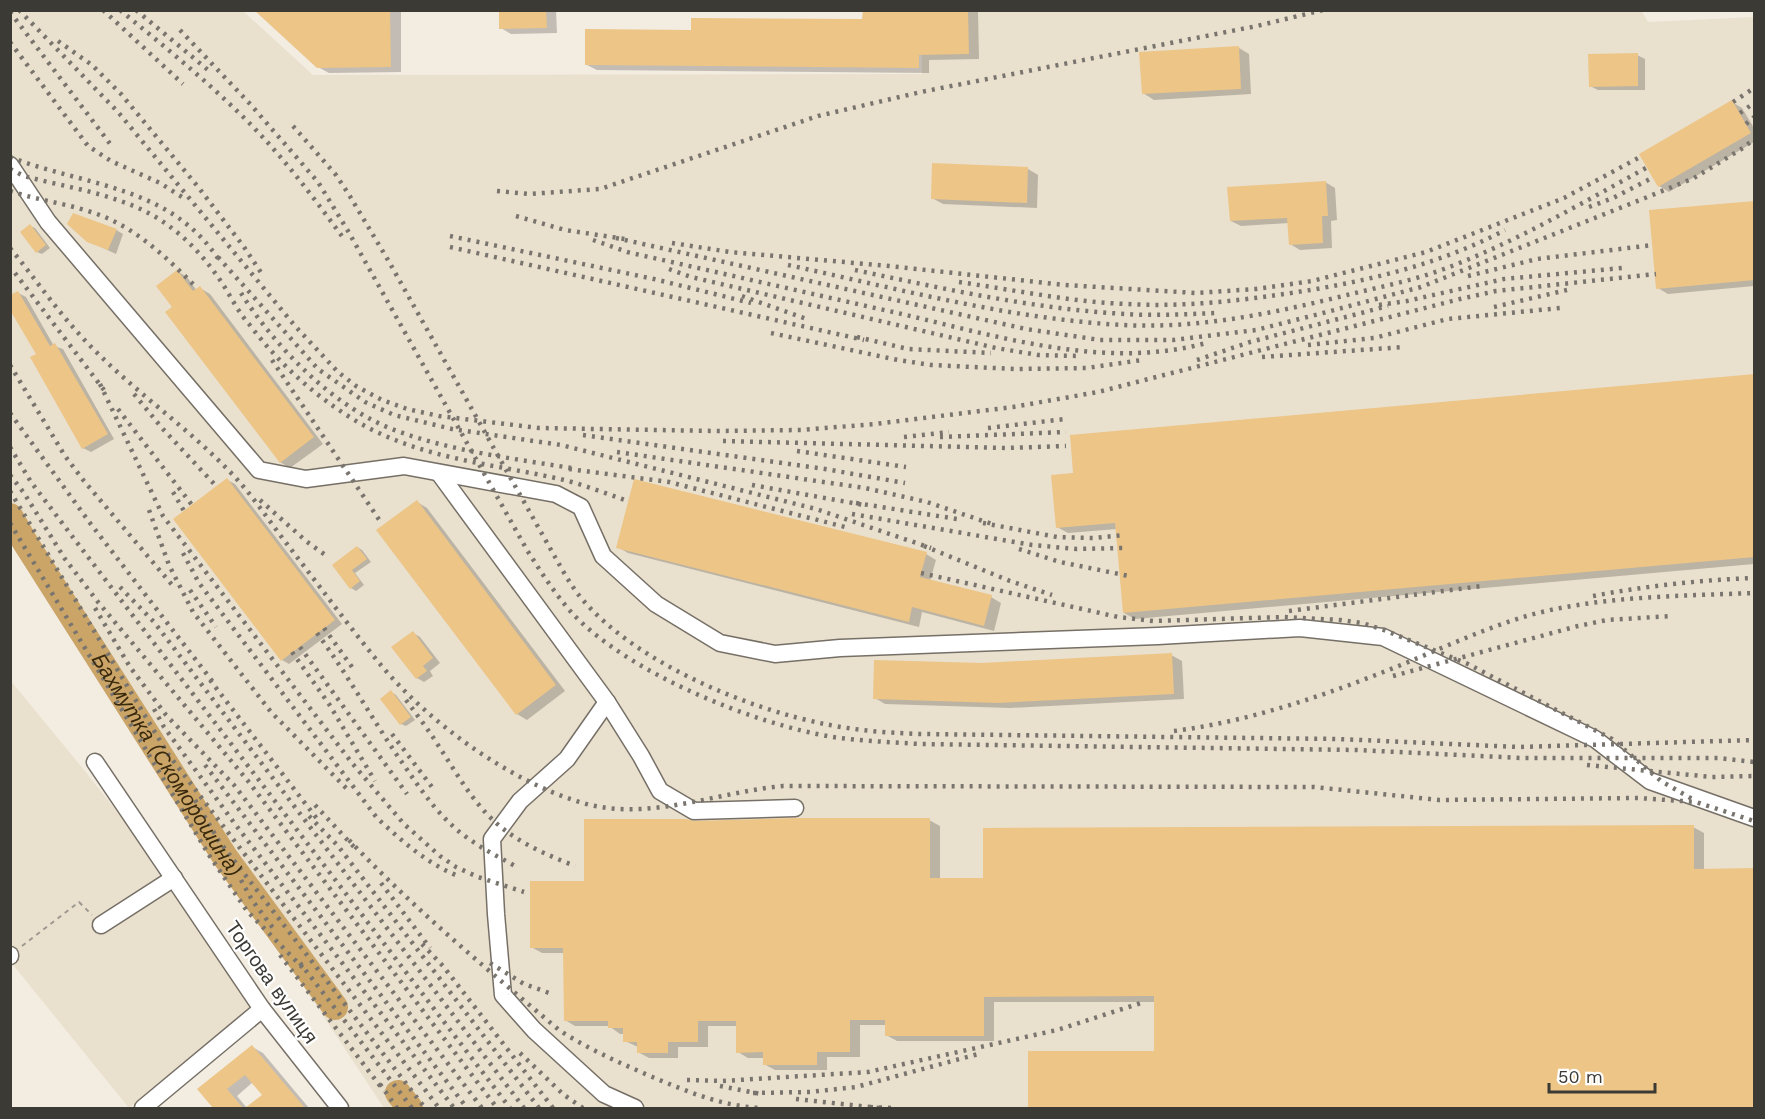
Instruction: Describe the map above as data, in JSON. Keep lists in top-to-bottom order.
{
  "streets": {
    "street": ["Торгова вулиця"]
  },
  "water": ["Бахмутка (Скоморошина)"],
  "scale_bar": "50 m"
}
